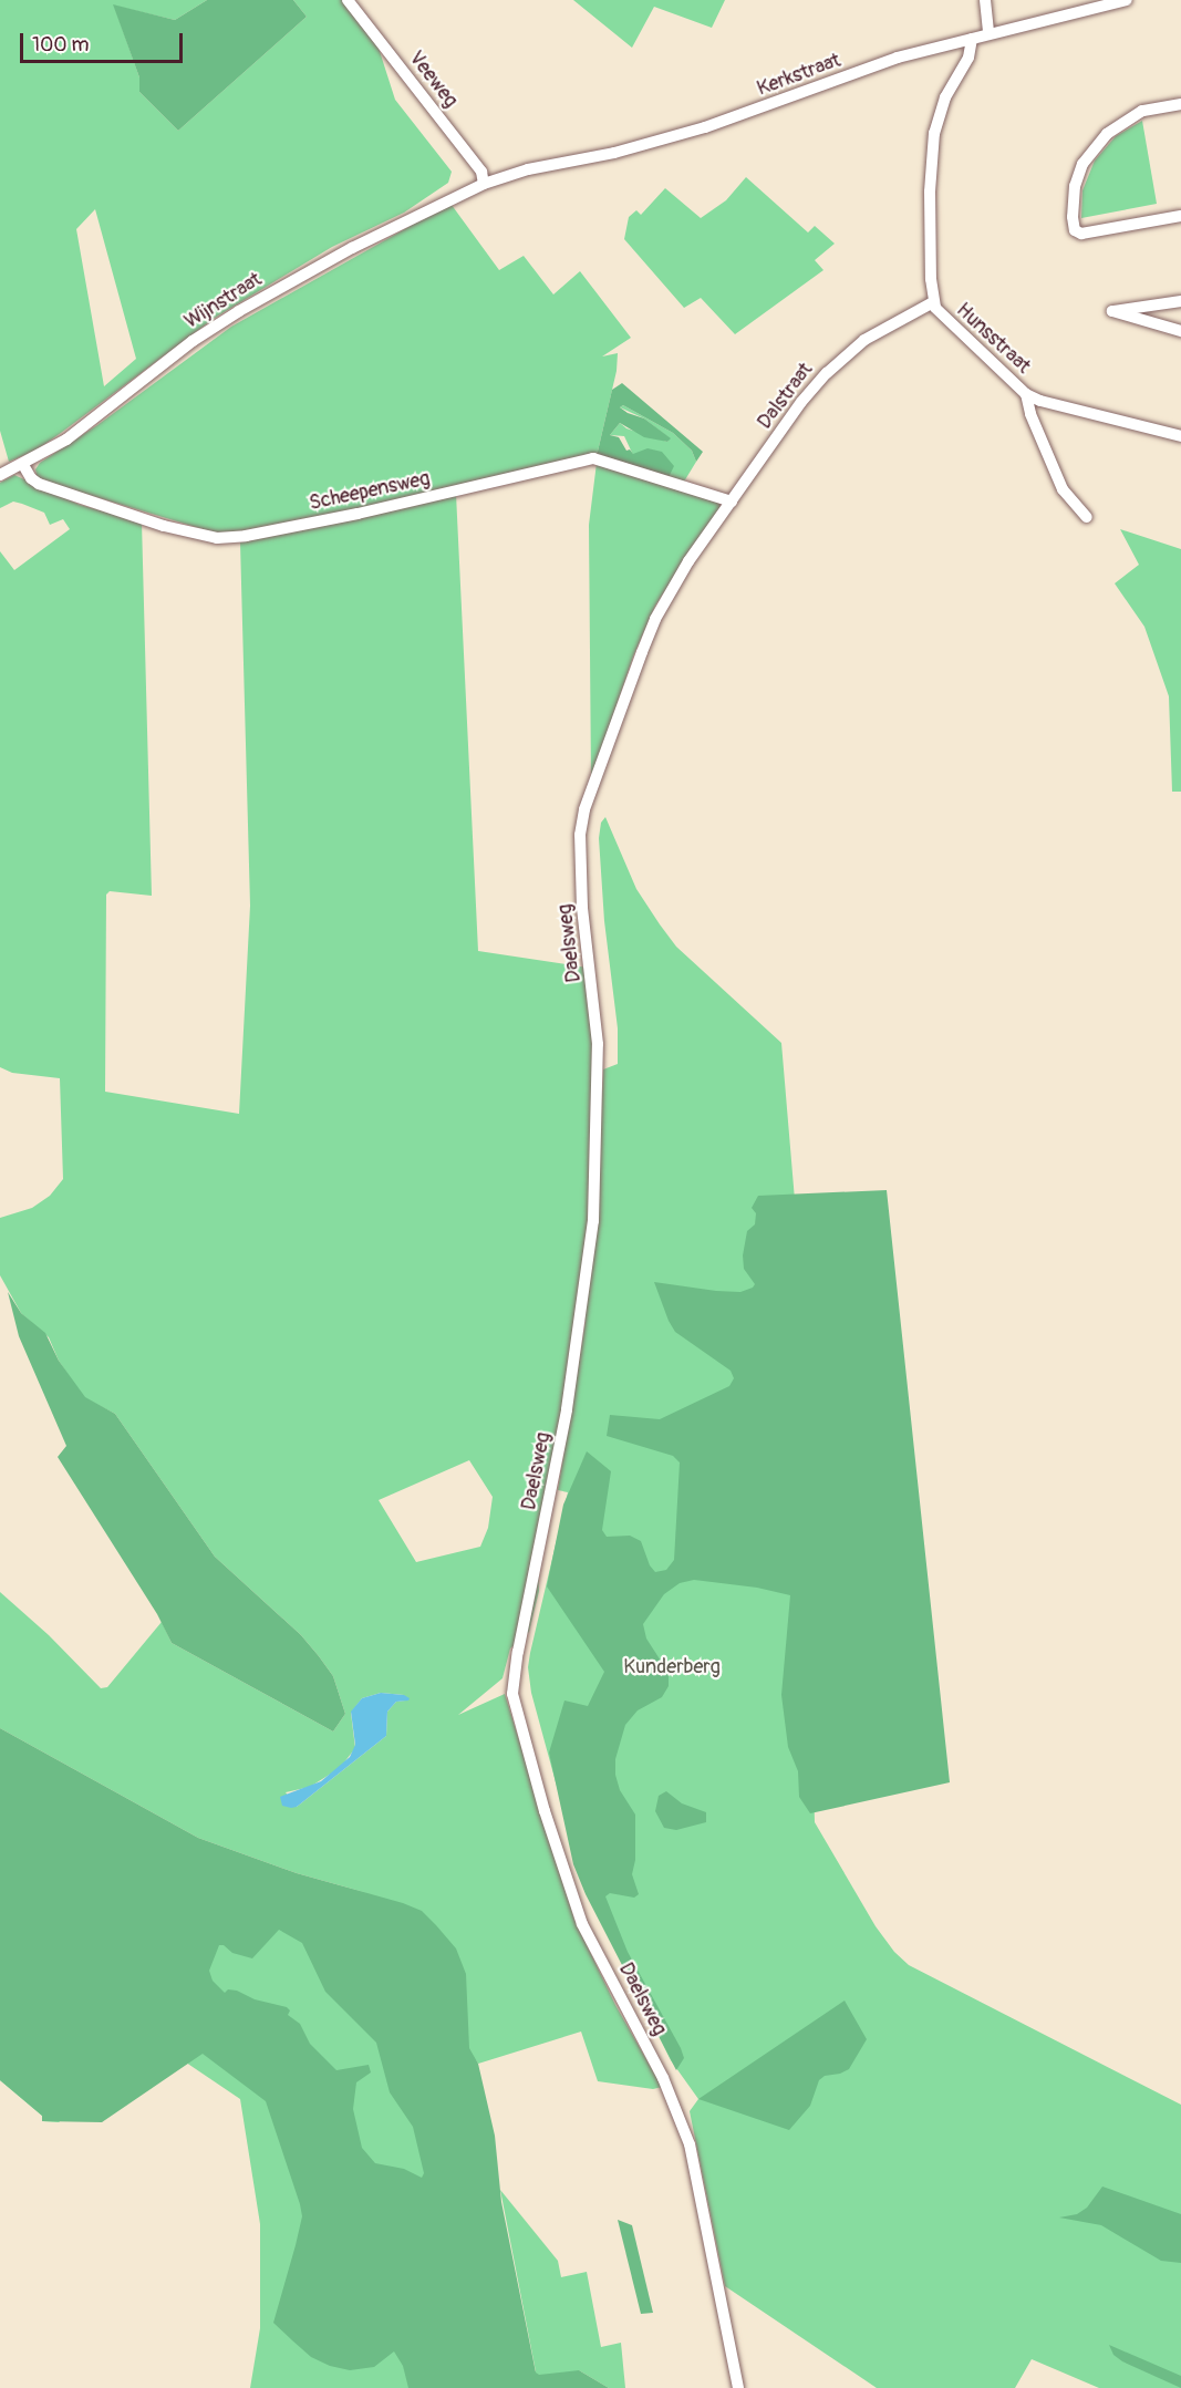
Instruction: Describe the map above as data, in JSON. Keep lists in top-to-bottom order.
{
  "streets": {
    "street": [
      "Kerkstraat",
      "Veeweg",
      "Wijnstraat",
      "Hunsstraat",
      "Dalstraat",
      "Scheepensweg",
      "Daelsweg"
    ]
  },
  "crossings": [
    ["Kerkstraat", "Veeweg"],
    ["Kerkstraat", "Wijnstraat"],
    ["Kerkstraat", "Hunsstraat"],
    ["Veeweg", "Wijnstraat"],
    ["Wijnstraat", "Scheepensweg"],
    ["Hunsstraat", "Dalstraat"],
    ["Dalstraat", "Scheepensweg"],
    ["Dalstraat", "Daelsweg"]
  ],
  "parks": ["Kunderberg"],
  "scale_bar": "100 m"
}
